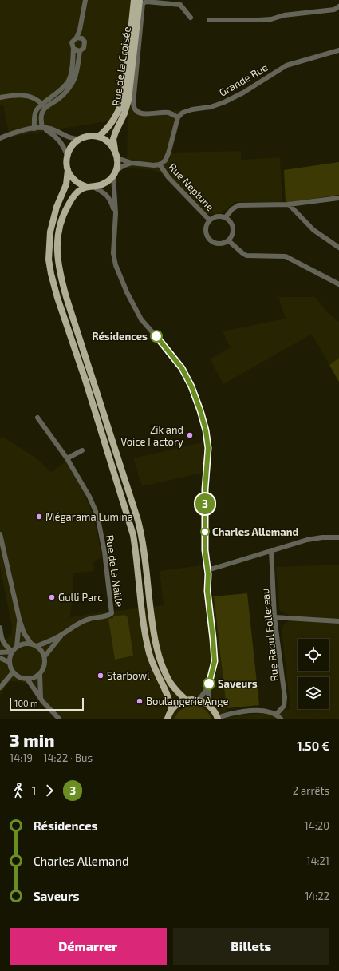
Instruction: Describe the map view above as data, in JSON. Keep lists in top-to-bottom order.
{
  "streets": {
    "main road": ["Rue de la Croisée"],
    "street": [
      "Grande Rue",
      "Rue Neptune",
      "Rue de la Naille",
      "Rue Raoul Follereau"
    ]
  },
  "places": [
    "Résidences",
    "Zik and Voice Factory",
    "Mégarama Lumina",
    "Charles Allemand",
    "Gulli Parc",
    "Starbowl",
    "Saveurs",
    "Boulangerie Ange"
  ],
  "lines": ["bus line 3"],
  "scale_bar": "100 m",
  "page": {
    "on_map": "3",
    "scale": "100 m",
    "heading": ["3 min", "14:19 – 14:22 · Bus", "1.50 €"],
    "legs": ["1", "3", "2 arrêts"],
    "list": [
      {
        "name": "Résidences",
        "value": "14:20"
      },
      {
        "name": "Charles Allemand",
        "value": "14:21"
      },
      {
        "name": "Saveurs",
        "value": "14:22"
      }
    ],
    "buttons": ["Démarrer", "Billets"]
  }
}
